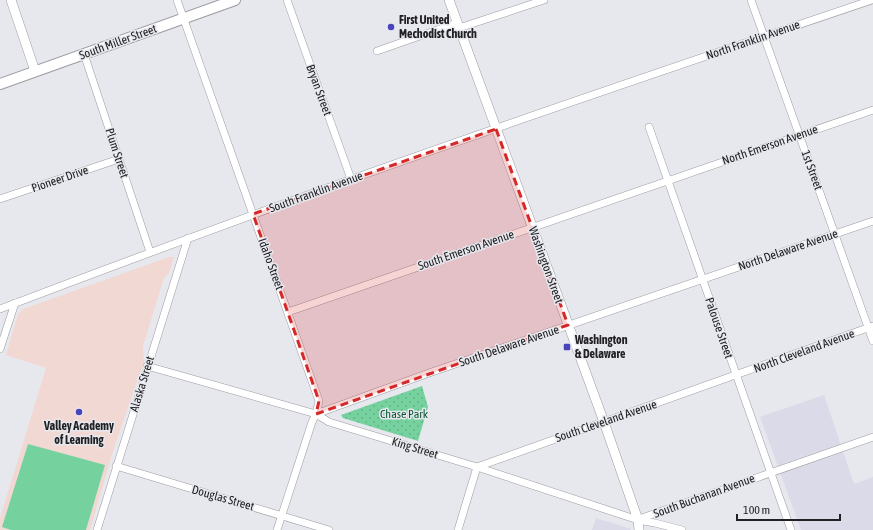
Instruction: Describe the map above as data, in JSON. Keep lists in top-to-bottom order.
{
  "streets": {
    "main road": ["South Miller Street"],
    "street": [
      "North Franklin Avenue",
      "Bryan Street",
      "North Emerson Avenue",
      "Plum Street",
      "1st Street",
      "Pioneer Drive",
      "South Franklin Avenue",
      "South Emerson Avenue",
      "North Delaware Avenue",
      "Idaho Street",
      "Washington Street",
      "Palouse Street",
      "South Delaware Avenue",
      "North Cleveland Avenue",
      "Alaska Street",
      "South Cleveland Avenue",
      "King Street",
      "South Buchanan Avenue",
      "Douglas Street"
    ]
  },
  "crossings": [
    ["North Franklin Avenue", "1st Street"],
    ["North Franklin Avenue", "South Franklin Avenue"],
    ["South Miller Street", "Plum Street"],
    ["South Miller Street", "Idaho Street"],
    ["Bryan Street", "South Franklin Avenue"],
    ["North Emerson Avenue", "1st Street"],
    ["North Emerson Avenue", "South Emerson Avenue"],
    ["North Emerson Avenue", "Palouse Street"],
    ["Plum Street", "Pioneer Drive"],
    ["Plum Street", "South Franklin Avenue"],
    ["1st Street", "North Delaware Avenue"],
    ["1st Street", "North Cleveland Avenue"],
    ["South Franklin Avenue", "Idaho Street"],
    ["South Franklin Avenue", "Washington Street"],
    ["South Franklin Avenue", "Alaska Street"],
    ["South Emerson Avenue", "Idaho Street"],
    ["South Emerson Avenue", "Washington Street"],
    ["South Emerson Avenue", "Palouse Street"],
    ["North Delaware Avenue", "Palouse Street"],
    ["North Delaware Avenue", "South Delaware Avenue"],
    ["Idaho Street", "South Delaware Avenue"],
    ["Idaho Street", "King Street"],
    ["Idaho Street", "Douglas Street"],
    ["Washington Street", "South Delaware Avenue"],
    ["Washington Street", "South Cleveland Avenue"],
    ["Washington Street", "King Street"],
    ["Washington Street", "South Buchanan Avenue"],
    ["Palouse Street", "South Delaware Avenue"],
    ["Palouse Street", "North Cleveland Avenue"],
    ["Palouse Street", "South Cleveland Avenue"],
    ["Palouse Street", "South Buchanan Avenue"],
    ["South Delaware Avenue", "King Street"],
    ["North Cleveland Avenue", "South Cleveland Avenue"],
    ["Alaska Street", "King Street"],
    ["Alaska Street", "Douglas Street"],
    ["South Cleveland Avenue", "King Street"],
    ["King Street", "South Buchanan Avenue"]
  ],
  "parks": ["Chase Park"],
  "places": {
    "other": ["First United Mechodist Church", "Valley Academy of Learning"],
    "transit": ["Washington & Delaware"]
  },
  "scale_bar": "100 m"
}
